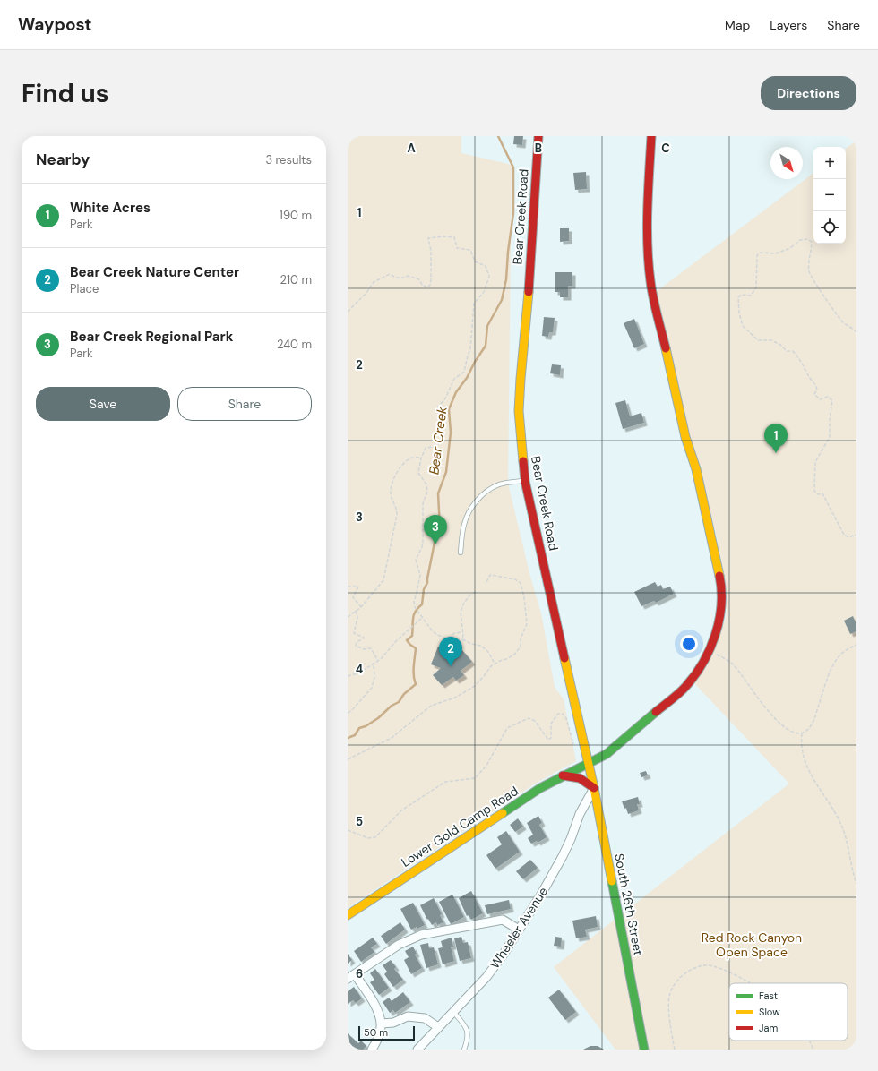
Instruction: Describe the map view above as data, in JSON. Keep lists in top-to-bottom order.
{
  "streets": {
    "street": [
      "Bear Creek Road",
      "Lower Gold Camp Road",
      "South 26th Street",
      "Wheeler Avenue"
    ]
  },
  "crossings": [
    ["Bear Creek Road", "Lower Gold Camp Road"],
    ["Bear Creek Road", "South 26th Street"],
    ["Lower Gold Camp Road", "South 26th Street"],
    ["South 26th Street", "Wheeler Avenue"]
  ],
  "water": ["Bear Creek"],
  "parks": ["Red Rock Canyon Open Space"],
  "legend": ["Fast", "Slow", "Jam"],
  "scale_bar": "50 m",
  "north": "bottom right",
  "page": {
    "header": "Waypost",
    "nav": ["Map", "Layers", "Share"],
    "buttons": [
      "Directions",
      ["Save", "Share"]
    ],
    "title": "Find us",
    "heading": ["Nearby", "3 results"],
    "map_buttons": ["+", "−"],
    "list": [
      {
        "mark": "1",
        "name": "White Acres",
        "note": "Park",
        "value": "190 m"
      },
      {
        "mark": "2",
        "name": "Bear Creek Nature Center",
        "note": "Place",
        "value": "210 m"
      },
      {
        "mark": "3",
        "name": "Bear Creek Regional Park",
        "note": "Park",
        "value": "240 m"
      }
    ],
    "pins": ["1", "3", "2"],
    "scale": "50 m"
  },
  "grid": {
    "columns": ["A", "B", "C"],
    "rows": [
      "1",
      "2",
      "3",
      "4",
      "5",
      "6"
    ]
  }
}
